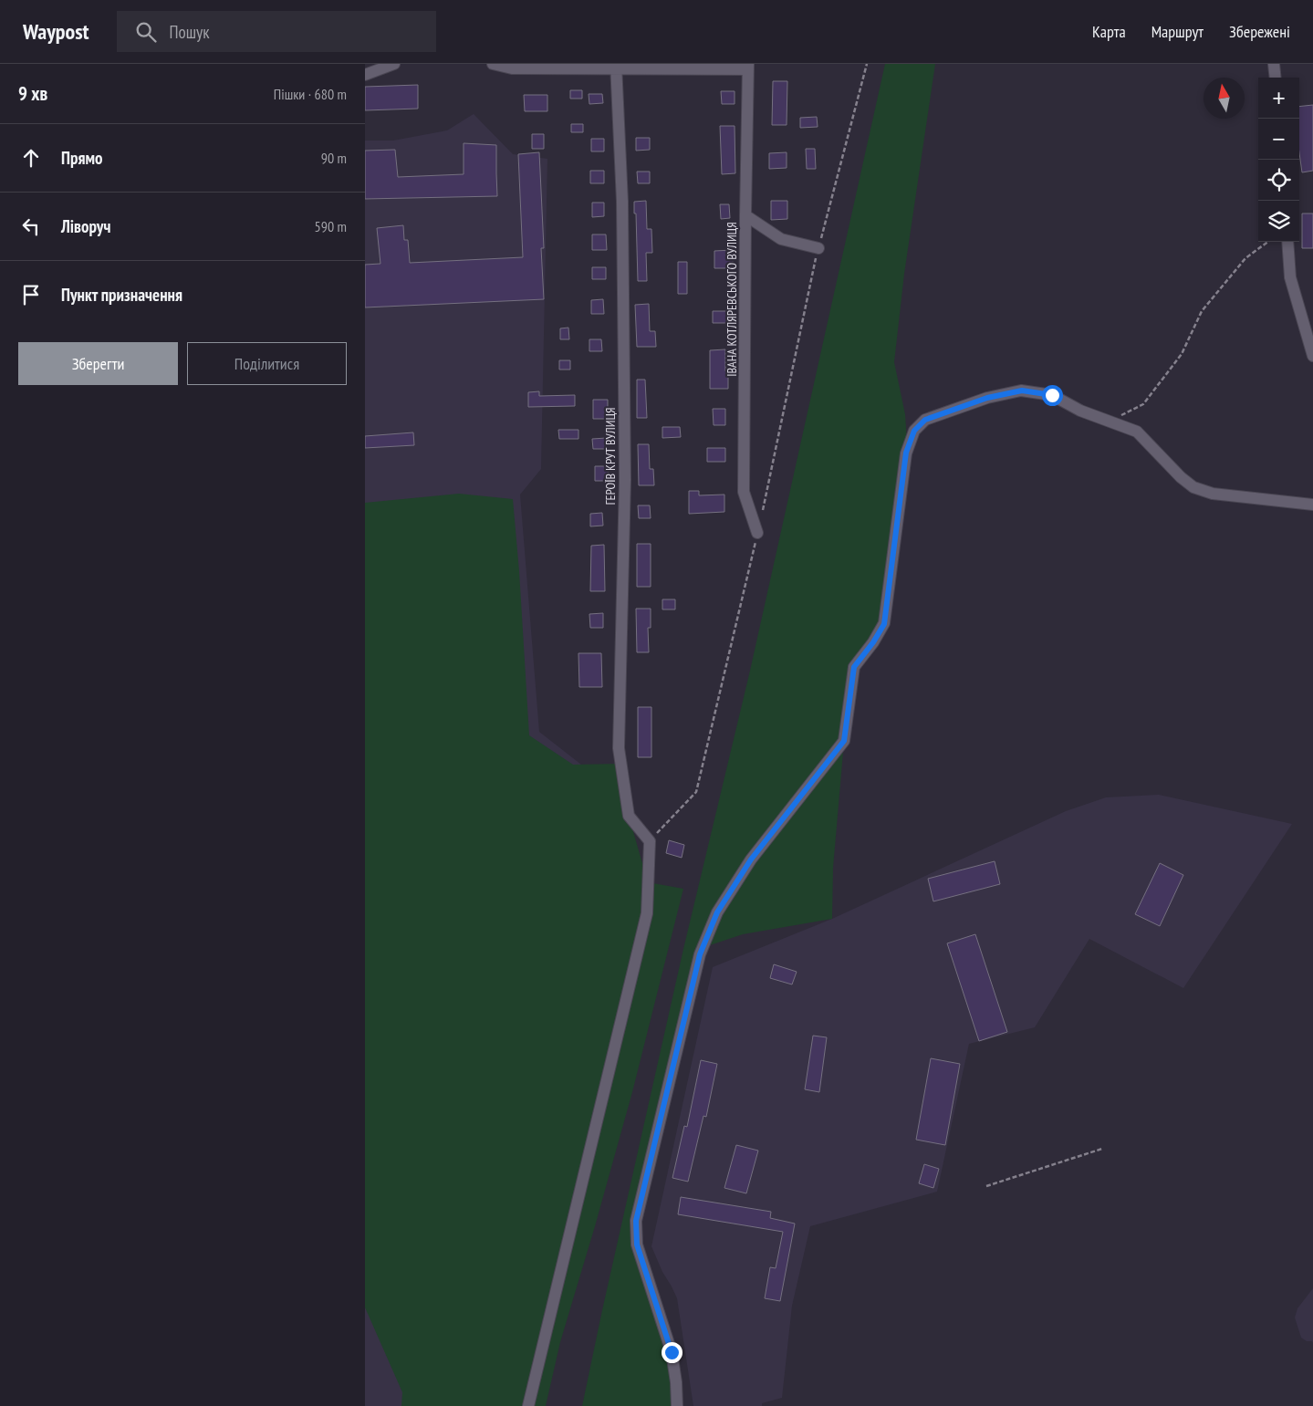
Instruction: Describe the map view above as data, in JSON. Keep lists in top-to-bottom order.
{
  "streets": {
    "street": ["ІВАНА КОТЛЯРЕВСЬКОГО ВУЛИЦЯ", "ГЕРОЇВ КРУТ ВУЛИЦЯ"]
  },
  "north": "top",
  "page": {
    "header": "Waypost",
    "search": "Пошук",
    "nav": ["Карта", "Маршрут", "Збережені"],
    "heading": ["9 хв", "Пішки · 680 m"],
    "map_buttons": ["+", "−"],
    "list": [
      ["Прямо", "90 m"],
      ["Ліворуч", "590 m"],
      "Пункт призначення"
    ],
    "buttons": ["Зберегти", "Поділитися"]
  }
}
